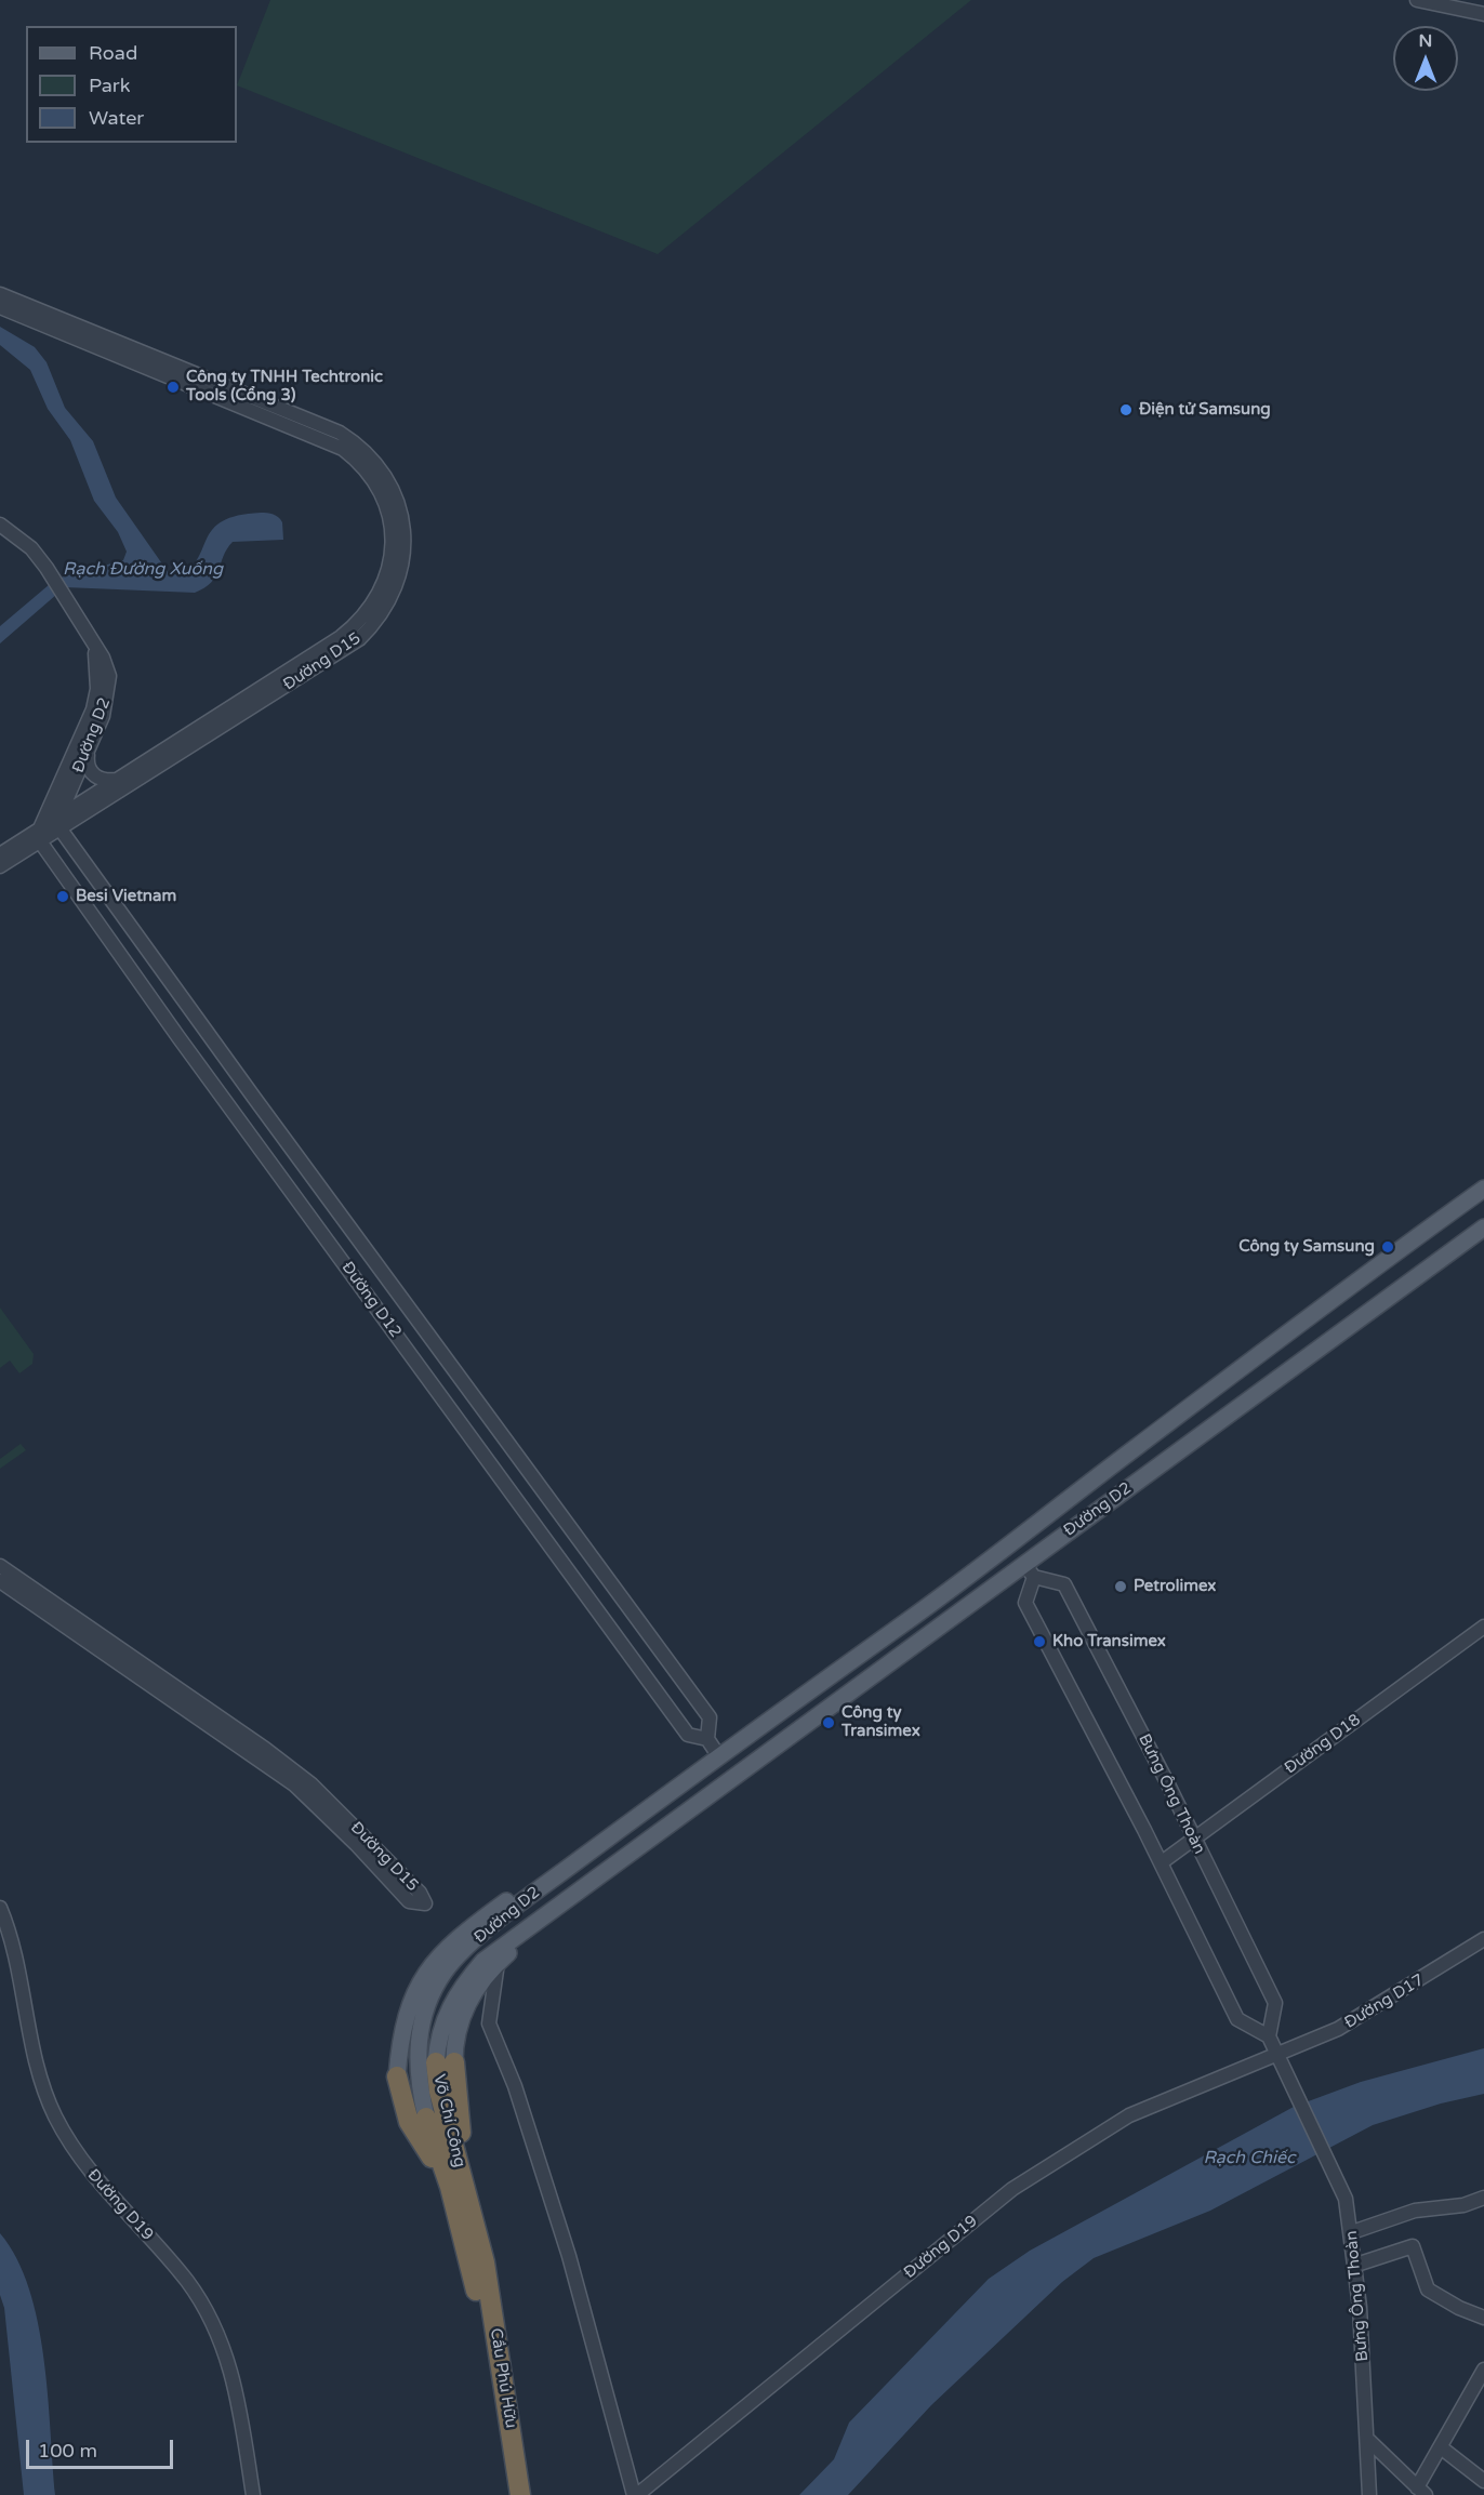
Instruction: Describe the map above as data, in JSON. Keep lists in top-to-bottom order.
{
  "streets": {
    "highway": ["Võ Chí Công", "Cầu Phú Hữu"],
    "main road": ["Đường D2"],
    "street": [
      "Đường D15",
      "Đường D12",
      "Đường D18",
      "Bưng Ông Thoàn",
      "Đường D17",
      "Đường D19"
    ]
  },
  "crossings": [
    ["Đường D15", "Đường D2"],
    ["Đường D15", "Đường D12"],
    ["Đường D2", "Đường D12"],
    ["Đường D2", "Bưng Ông Thoàn"],
    ["Đường D2", "Võ Chí Công"],
    ["Đường D18", "Bưng Ông Thoàn"],
    ["Bưng Ông Thoàn", "Đường D17"],
    ["Bưng Ông Thoàn", "Đường D19"],
    ["Đường D17", "Đường D19"],
    ["Võ Chí Công", "Cầu Phú Hữu"]
  ],
  "water": ["Rạch Đường Xuống", "Rạch Chiếc"],
  "places": [
    "Công ty TNHH Techtronic Tools (Cổng 3)",
    "Điện tử Samsung",
    "Besi Vietnam",
    "Công ty Samsung",
    "Petrolimex",
    "Kho Transimex",
    "Công ty Transimex"
  ],
  "legend": ["Road", "Park", "Water"],
  "scale_bar": "100 m",
  "north": "top"
}
